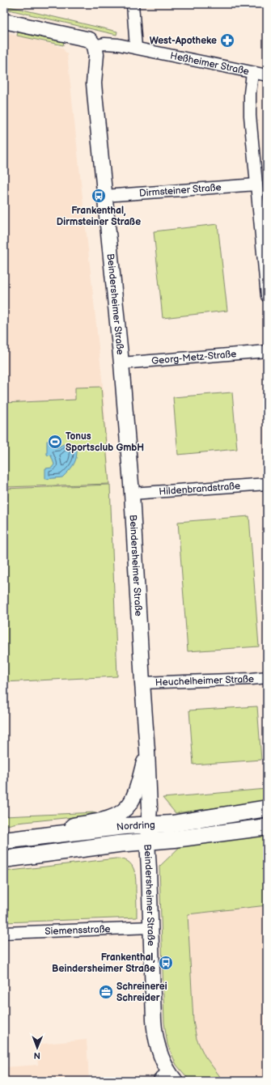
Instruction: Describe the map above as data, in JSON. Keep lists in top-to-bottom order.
{
  "streets": {
    "main road": ["Nordring"],
    "street": [
      "Heßheimer Straße",
      "Dirmsteiner Straße",
      "Beindersheimer Straße",
      "Georg-Metz-Straße",
      "Hildenbrandstraße",
      "Heuchelheimer Straße",
      "Siemensstraße"
    ]
  },
  "crossings": [
    ["Heßheimer Straße", "Beindersheimer Straße"],
    ["Dirmsteiner Straße", "Beindersheimer Straße"],
    ["Beindersheimer Straße", "Georg-Metz-Straße"],
    ["Beindersheimer Straße", "Hildenbrandstraße"],
    ["Beindersheimer Straße", "Heuchelheimer Straße"],
    ["Beindersheimer Straße", "Nordring"],
    ["Beindersheimer Straße", "Siemensstraße"]
  ],
  "places": {
    "pharmacy": ["West-Apotheke"],
    "bus stop": ["Frankenthal, Dirmsteiner Straße", "Frankenthal, Beindersheimer Straße"],
    "sports": ["Tonus Sportsclub GmbH"],
    "office": ["Schreinerei Schreider"]
  },
  "north": "bottom"
}
